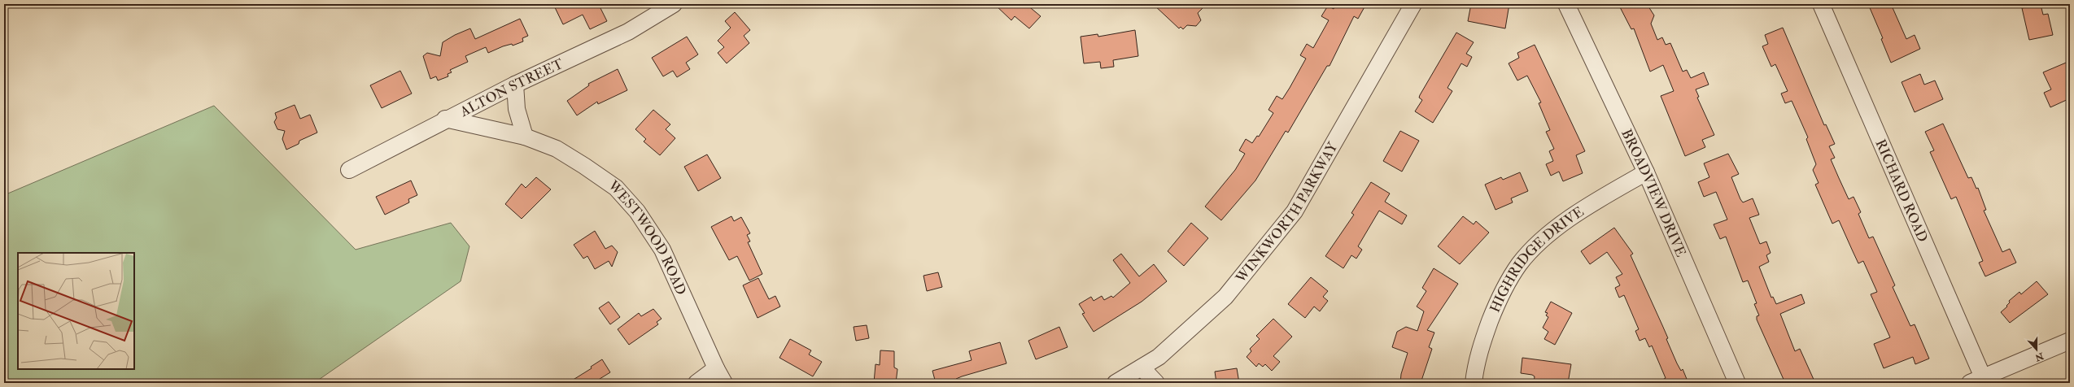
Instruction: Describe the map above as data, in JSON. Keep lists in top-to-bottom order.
{
  "streets": {
    "street": [
      "ALTON STREET",
      "RICHARD ROAD",
      "BROADVIEW DRIVE",
      "WINKWORTH PARKWAY",
      "WESTWOOD ROAD",
      "HIGHRIDGE DRIVE"
    ]
  },
  "crossings": [
    ["ALTON STREET", "WESTWOOD ROAD"],
    ["BROADVIEW DRIVE", "HIGHRIDGE DRIVE"]
  ],
  "north": "bottom"
}
